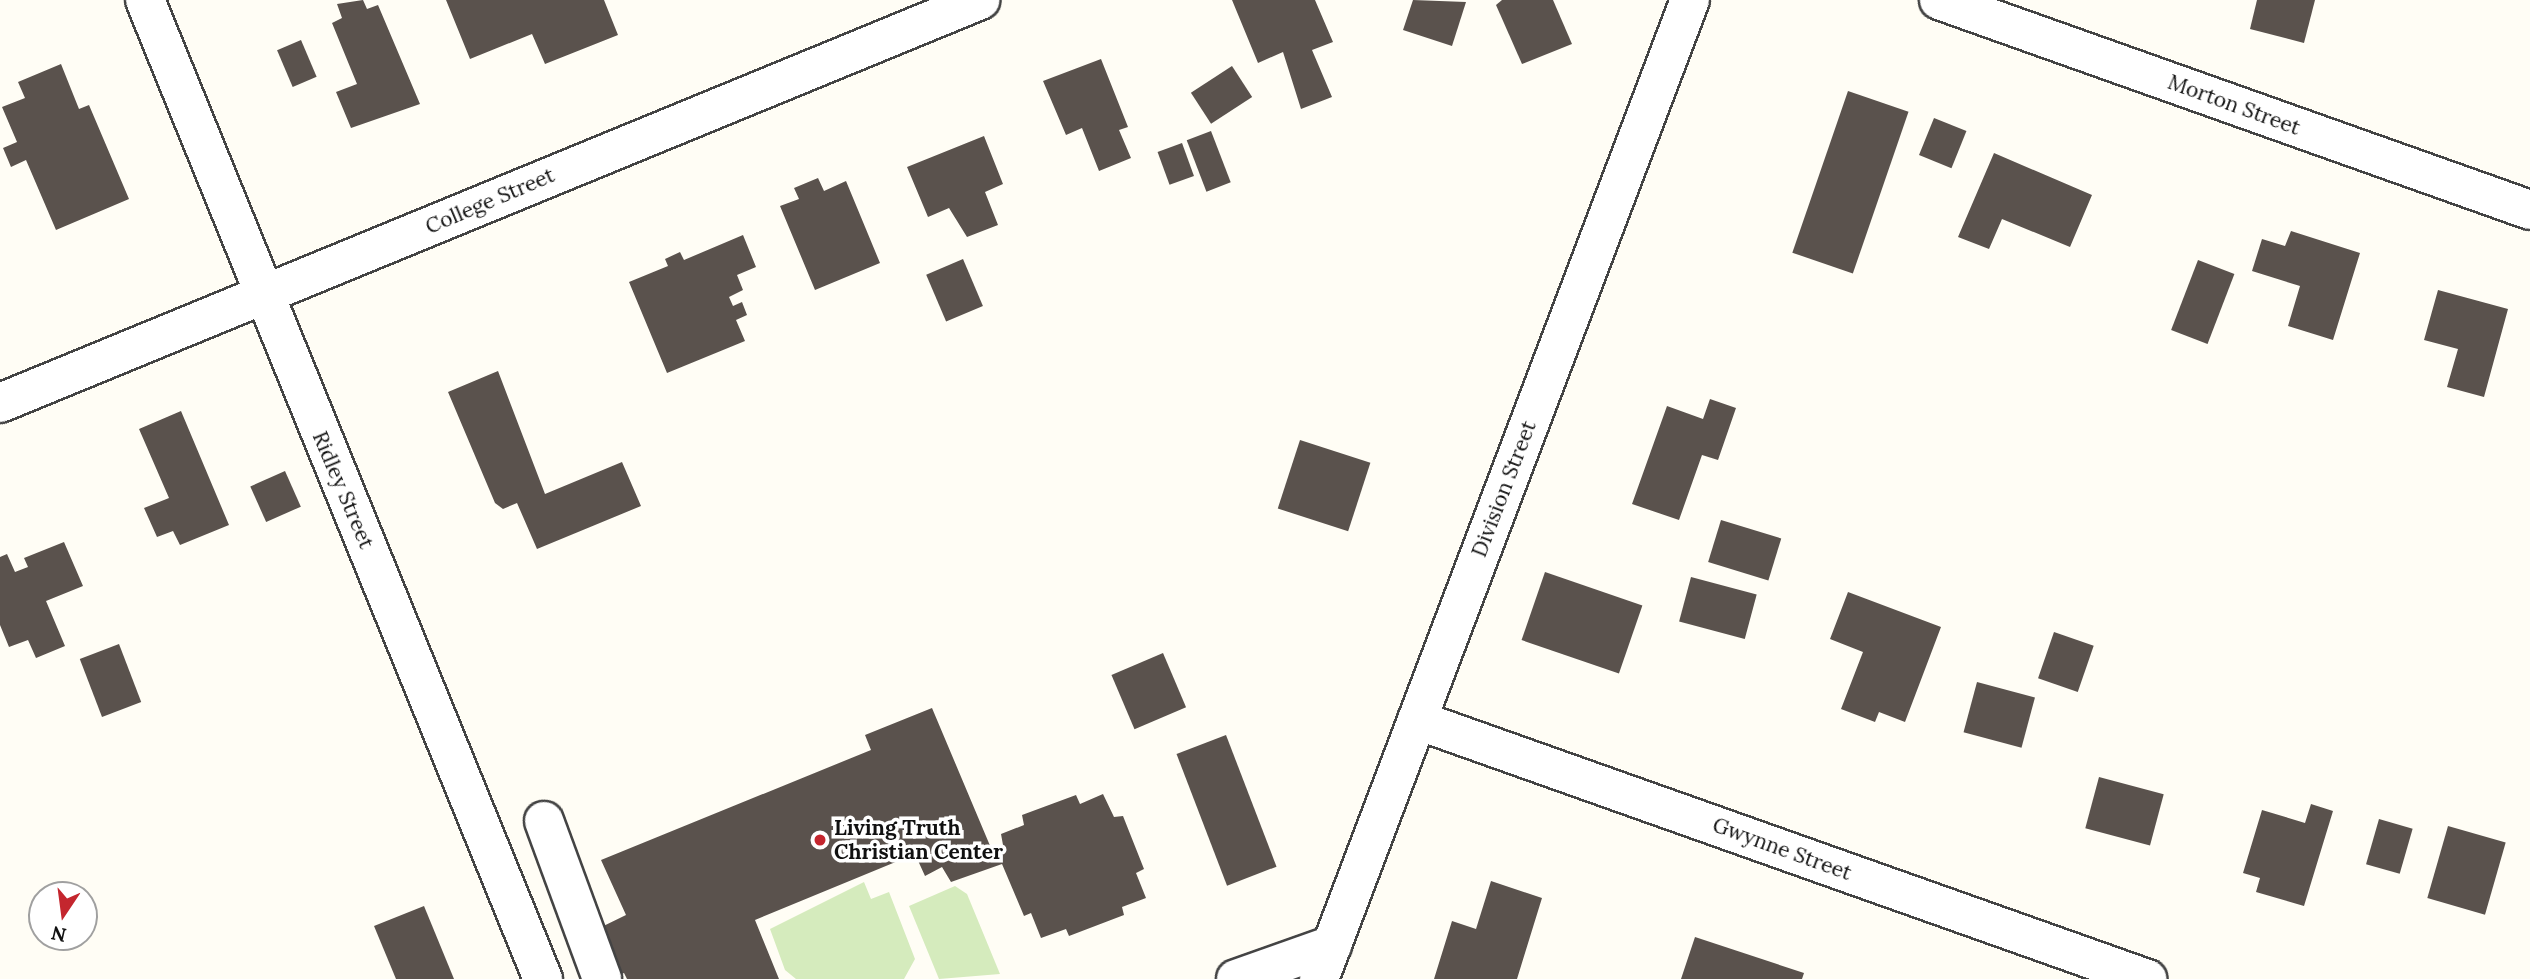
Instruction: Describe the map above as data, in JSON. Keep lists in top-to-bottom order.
{
  "streets": {
    "street": [
      "Morton Street",
      "College Street",
      "Division Street",
      "Ridley Street",
      "Gwynne Street"
    ]
  },
  "crossings": [
    ["College Street", "Ridley Street"],
    ["Division Street", "Gwynne Street"]
  ],
  "places": ["Living Truth Christian Center"],
  "north": "bottom"
}
